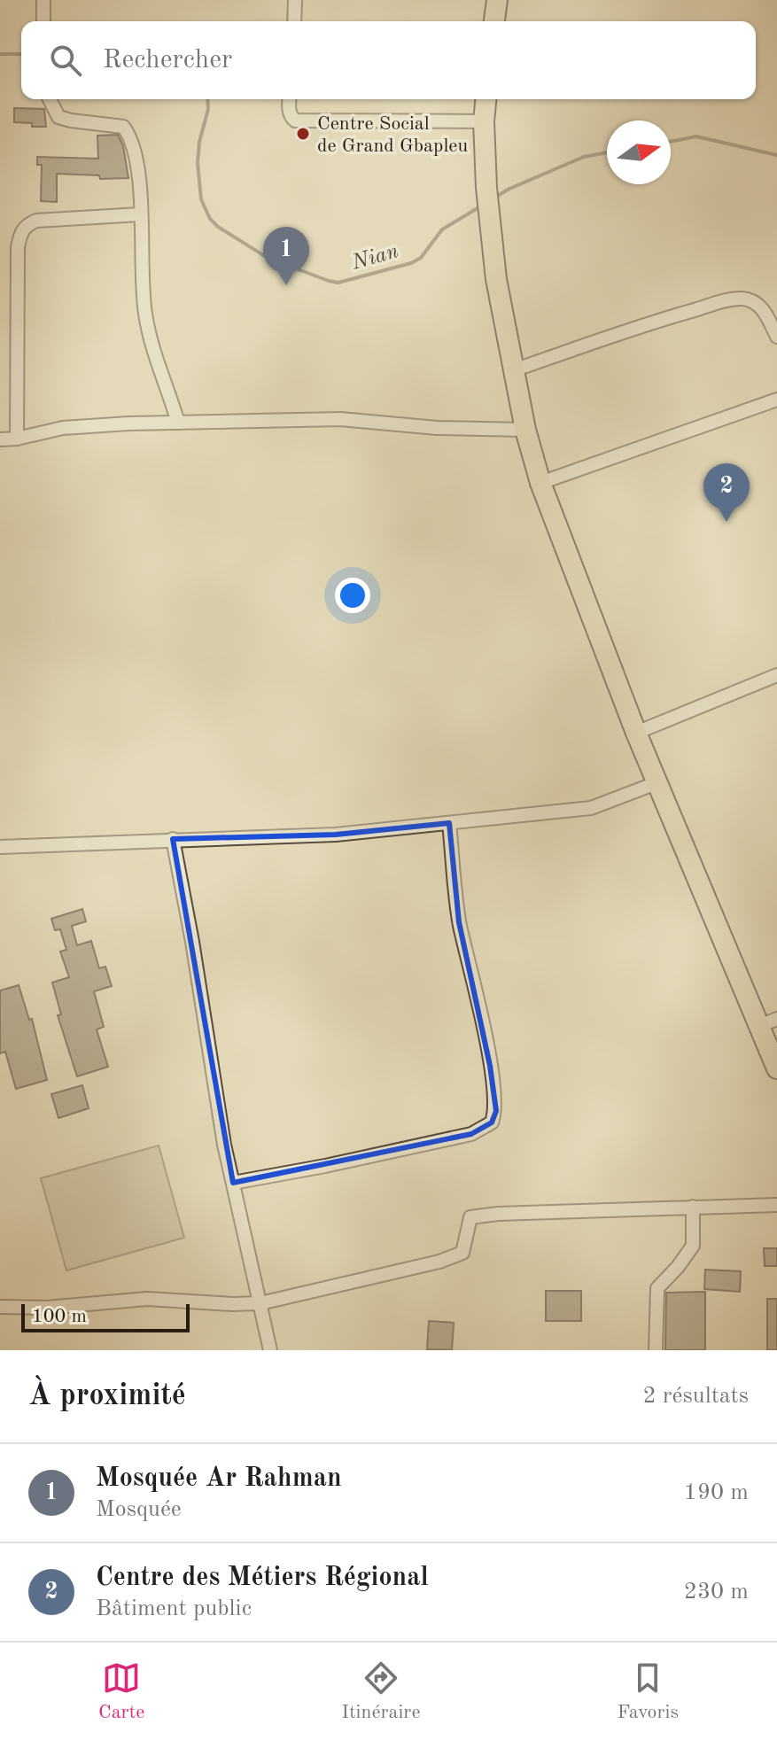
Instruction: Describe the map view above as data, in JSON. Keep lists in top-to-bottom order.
{
  "water": ["Nian"],
  "places": ["Centre Social de Grand Gbapleu"],
  "scale_bar": "100 m",
  "north": "right",
  "page": {
    "search": "Rechercher",
    "pins": ["1", "2"],
    "scale": "100 m",
    "heading": ["À proximité", "2 résultats"],
    "list": [
      {
        "mark": "1",
        "name": "Mosquée Ar Rahman",
        "note": "Mosquée",
        "value": "190 m"
      },
      {
        "mark": "2",
        "name": "Centre des Métiers Régional",
        "note": "Bâtiment public",
        "value": "230 m"
      }
    ],
    "nav": ["Carte", "Itinéraire", "Favoris"]
  }
}
